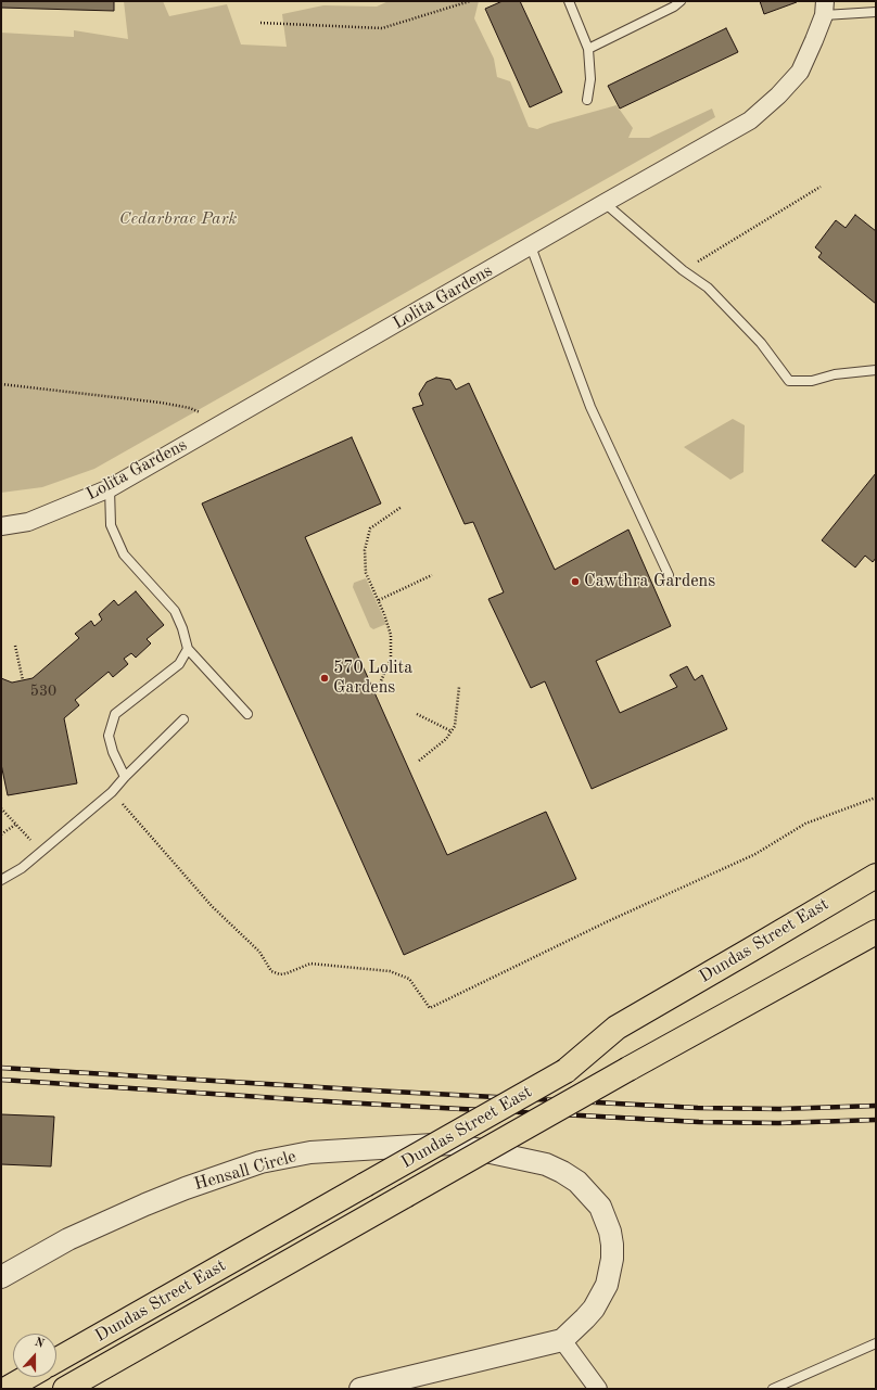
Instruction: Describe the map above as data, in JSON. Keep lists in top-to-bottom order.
{
  "streets": {
    "main road": ["Dundas Street East"],
    "street": ["Lolita Gardens", "Hensall Circle"]
  },
  "parks": ["Cedarbrae Park"],
  "places": ["Cawthra Gardens", "570 Lolita Gardens"],
  "house_numbers": ["530"],
  "north": "top"
}
